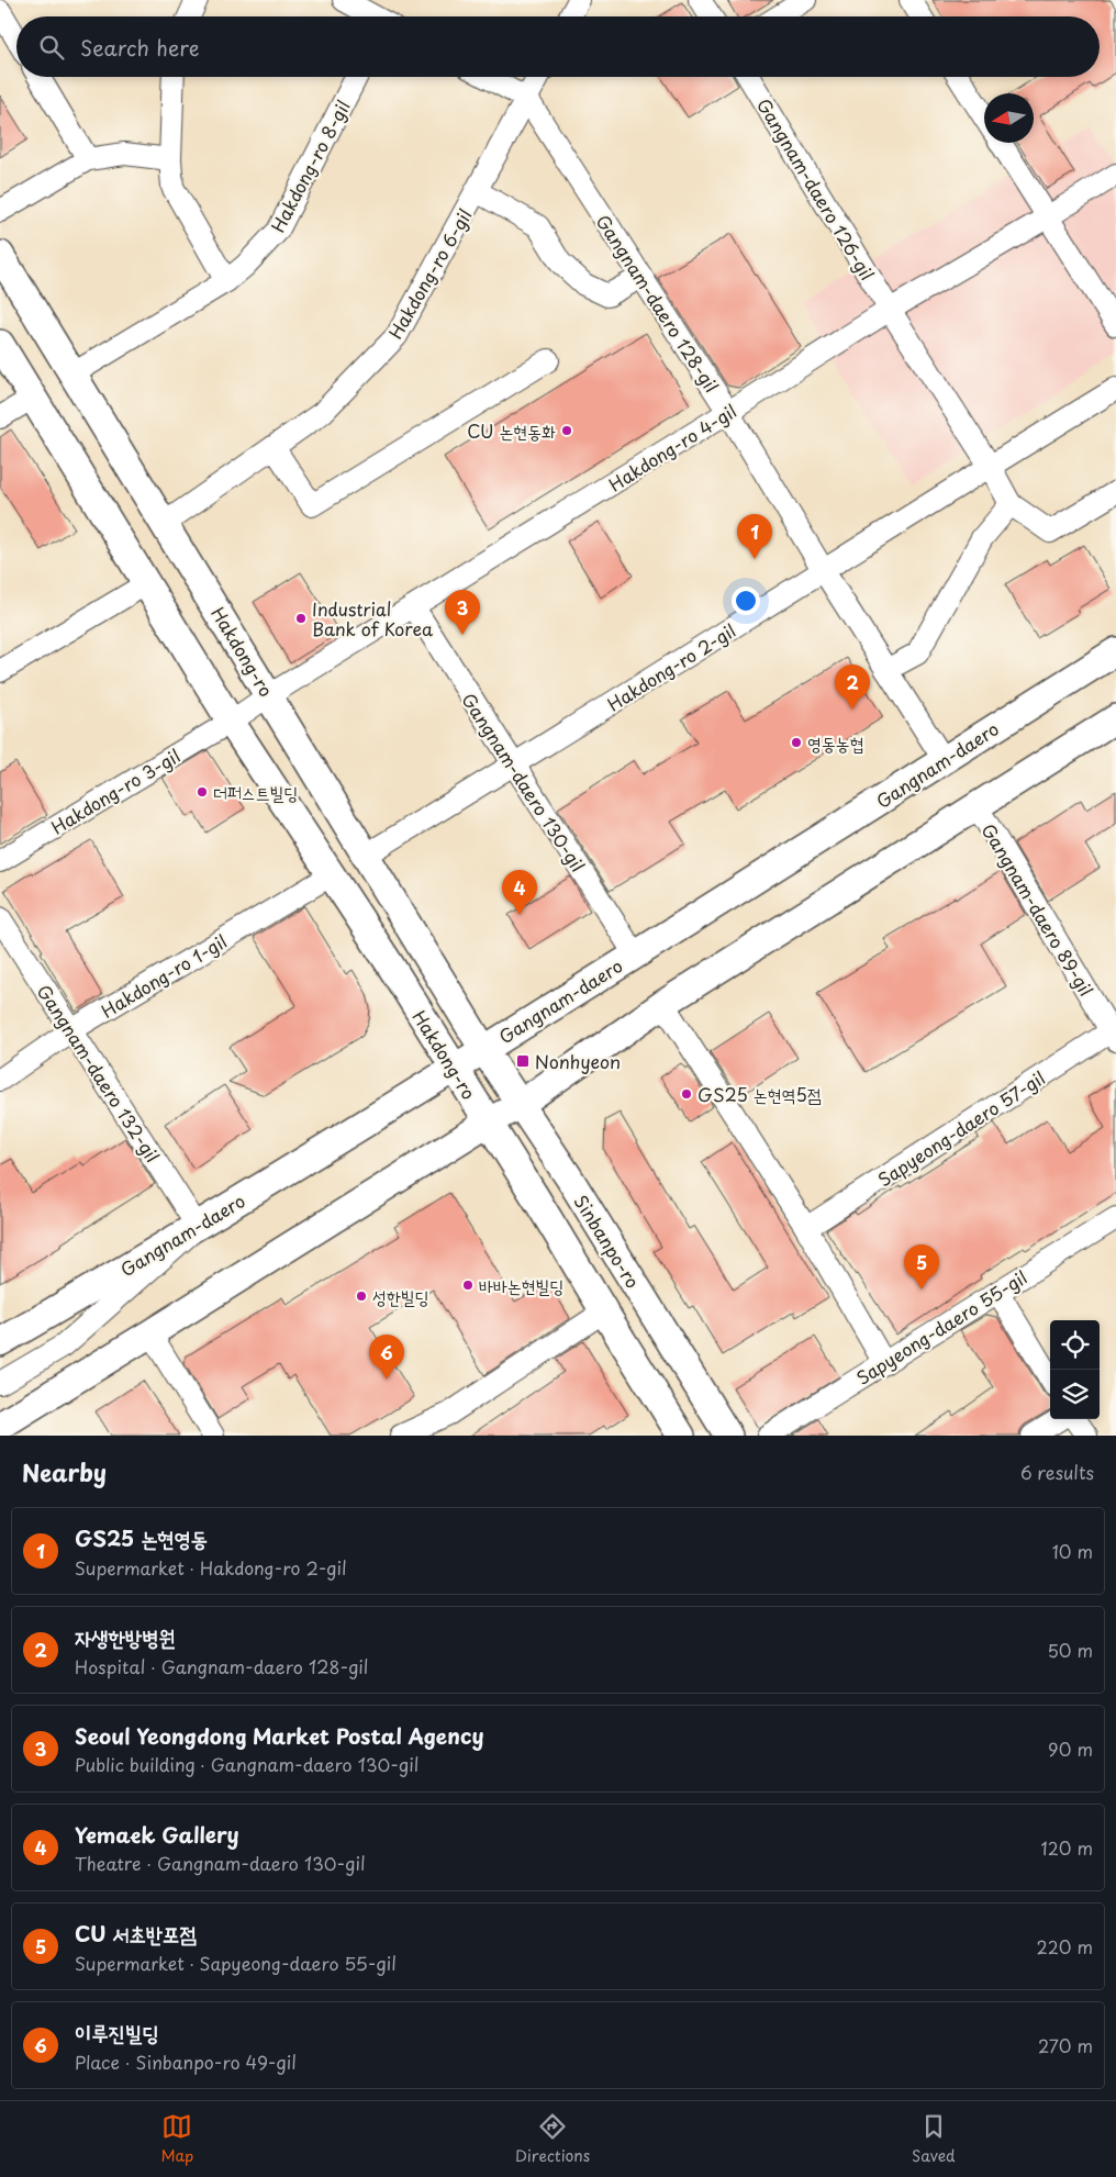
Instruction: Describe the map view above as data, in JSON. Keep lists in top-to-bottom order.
{
  "streets": {
    "main road": ["Hakdong-ro", "Gangnam-daero", "Sinbanpo-ro"],
    "street": [
      "Hakdong-ro 8-gil",
      "Gangnam-daero 126-gil",
      "Hakdong-ro 6-gil",
      "Gangnam-daero 128-gil",
      "Hakdong-ro 4-gil",
      "Hakdong-ro 2-gil",
      "Gangnam-daero 130-gil",
      "Hakdong-ro 3-gil",
      "Gangnam-daero 89-gil",
      "Hakdong-ro 1-gil",
      "Gangnam-daero 132-gil",
      "Sapyeong-daero 57-gil",
      "Sapyeong-daero 55-gil"
    ]
  },
  "crossings": [
    ["Hakdong-ro 8-gil", "Hakdong-ro"],
    ["Gangnam-daero 126-gil", "Hakdong-ro 4-gil"],
    ["Gangnam-daero 126-gil", "Hakdong-ro 2-gil"],
    ["Hakdong-ro 6-gil", "Gangnam-daero 128-gil"],
    ["Hakdong-ro 6-gil", "Hakdong-ro"],
    ["Gangnam-daero 128-gil", "Hakdong-ro 4-gil"],
    ["Gangnam-daero 128-gil", "Hakdong-ro 2-gil"],
    ["Gangnam-daero 128-gil", "Gangnam-daero"],
    ["Hakdong-ro 4-gil", "Hakdong-ro"],
    ["Hakdong-ro 4-gil", "Gangnam-daero 130-gil"],
    ["Hakdong-ro 4-gil", "Hakdong-ro 3-gil"],
    ["Hakdong-ro", "Hakdong-ro 2-gil"],
    ["Hakdong-ro", "Gangnam-daero"],
    ["Hakdong-ro", "Hakdong-ro 3-gil"],
    ["Hakdong-ro", "Hakdong-ro 1-gil"],
    ["Hakdong-ro", "Sinbanpo-ro"],
    ["Hakdong-ro 2-gil", "Gangnam-daero 130-gil"],
    ["Gangnam-daero", "Gangnam-daero 130-gil"],
    ["Gangnam-daero", "Gangnam-daero 132-gil"],
    ["Gangnam-daero", "Sinbanpo-ro"],
    ["Gangnam-daero 89-gil", "Sapyeong-daero 57-gil"],
    ["Hakdong-ro 1-gil", "Gangnam-daero 132-gil"]
  ],
  "places": {
    "other": [
      "CU 논현동화",
      "Industrial Bank of Korea",
      "영동농협",
      "더퍼스트빌딩",
      "GS25 논현역5점",
      "바바논현빌딩",
      "성한빌딩"
    ],
    "transit": ["Nonhyeon"]
  },
  "north": "left",
  "page": {
    "search": "Search here",
    "pins": [
      "1",
      "3",
      "2",
      "4",
      "5",
      "6"
    ],
    "heading": ["Nearby", "6 results"],
    "list": [
      {
        "mark": "1",
        "name": "GS25 논현영동",
        "note": "Supermarket · Hakdong-ro 2-gil",
        "value": "10 m"
      },
      {
        "mark": "2",
        "name": "자생한방병원",
        "note": "Hospital · Gangnam-daero 128-gil",
        "value": "50 m"
      },
      {
        "mark": "3",
        "name": "Seoul Yeongdong Market Postal Agency",
        "note": "Public building · Gangnam-daero 130-gil",
        "value": "90 m"
      },
      {
        "mark": "4",
        "name": "Yemaek Gallery",
        "note": "Theatre · Gangnam-daero 130-gil",
        "value": "120 m"
      },
      {
        "mark": "5",
        "name": "CU 서초반포점",
        "note": "Supermarket · Sapyeong-daero 55-gil",
        "value": "220 m"
      },
      {
        "mark": "6",
        "name": "이루진빌딩",
        "note": "Place · Sinbanpo-ro 49-gil",
        "value": "270 m"
      }
    ],
    "nav": ["Map", "Directions", "Saved"]
  }
}
